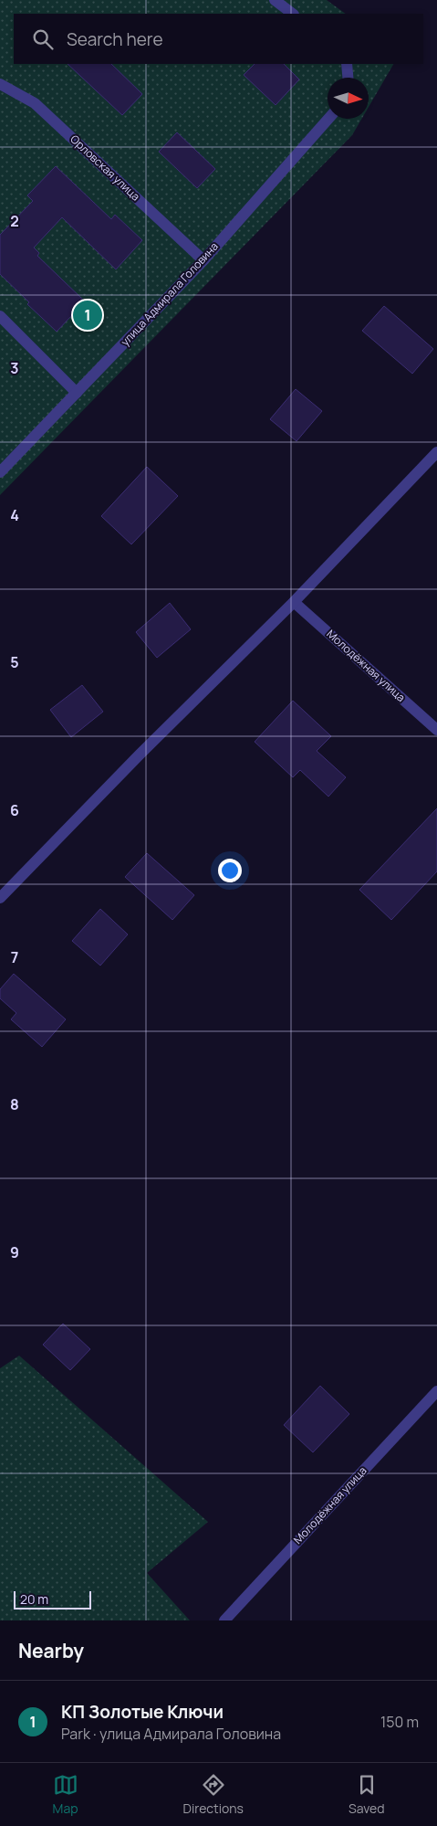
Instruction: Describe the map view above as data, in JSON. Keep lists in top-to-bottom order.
{
  "streets": {
    "street": ["Орловская улица", "улица Адмирала Головина", "Молодёжная улица"]
  },
  "crossings": [
    ["Орловская улица", "улица Адмирала Головина"]
  ],
  "scale_bar": "20 m",
  "north": "right",
  "page": {
    "search": "Search here",
    "pins": "1",
    "scale": "20 m",
    "heading": "Nearby",
    "list": [
      {
        "mark": "1",
        "name": "КП Золотые Ключи",
        "note": "Park · улица Адмирала Головина",
        "value": "150 m"
      }
    ],
    "nav": ["Map", "Directions", "Saved"]
  },
  "grid": {
    "rows": [
      "2",
      "3",
      "4",
      "5",
      "6",
      "7",
      "8",
      "9"
    ]
  }
}
